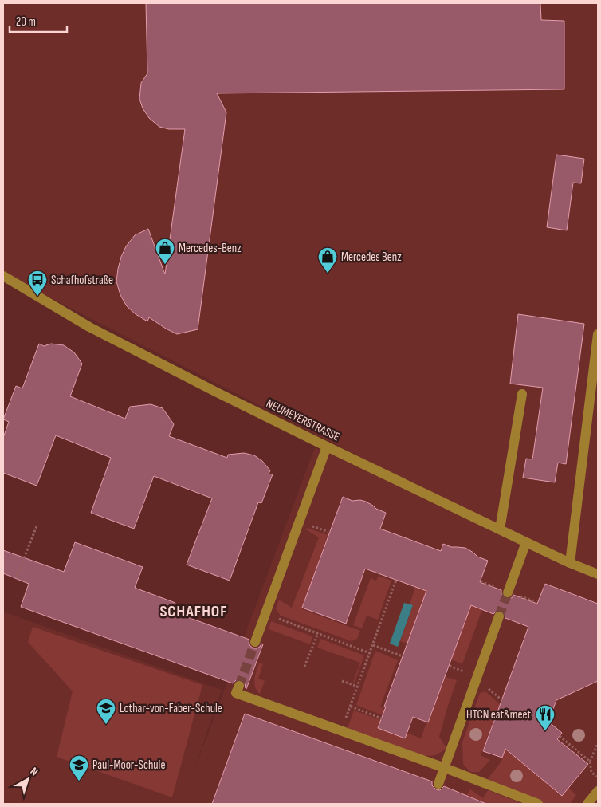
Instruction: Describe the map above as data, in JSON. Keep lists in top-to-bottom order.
{
  "streets": {
    "street": ["NEUMEYERSTRASSE"]
  },
  "districts": ["SCHAFHOF"],
  "places": {
    "shop": ["Mercedes-Benz", "Mercedes Benz"],
    "bus stop": ["Schafhofstraße"],
    "school or university": ["Lothar-von-Faber-Schule", "Paul-Moor-Schule"],
    "restaurant": ["HTCN eat&meet"]
  },
  "scale_bar": "20 m",
  "north": "top right"
}
